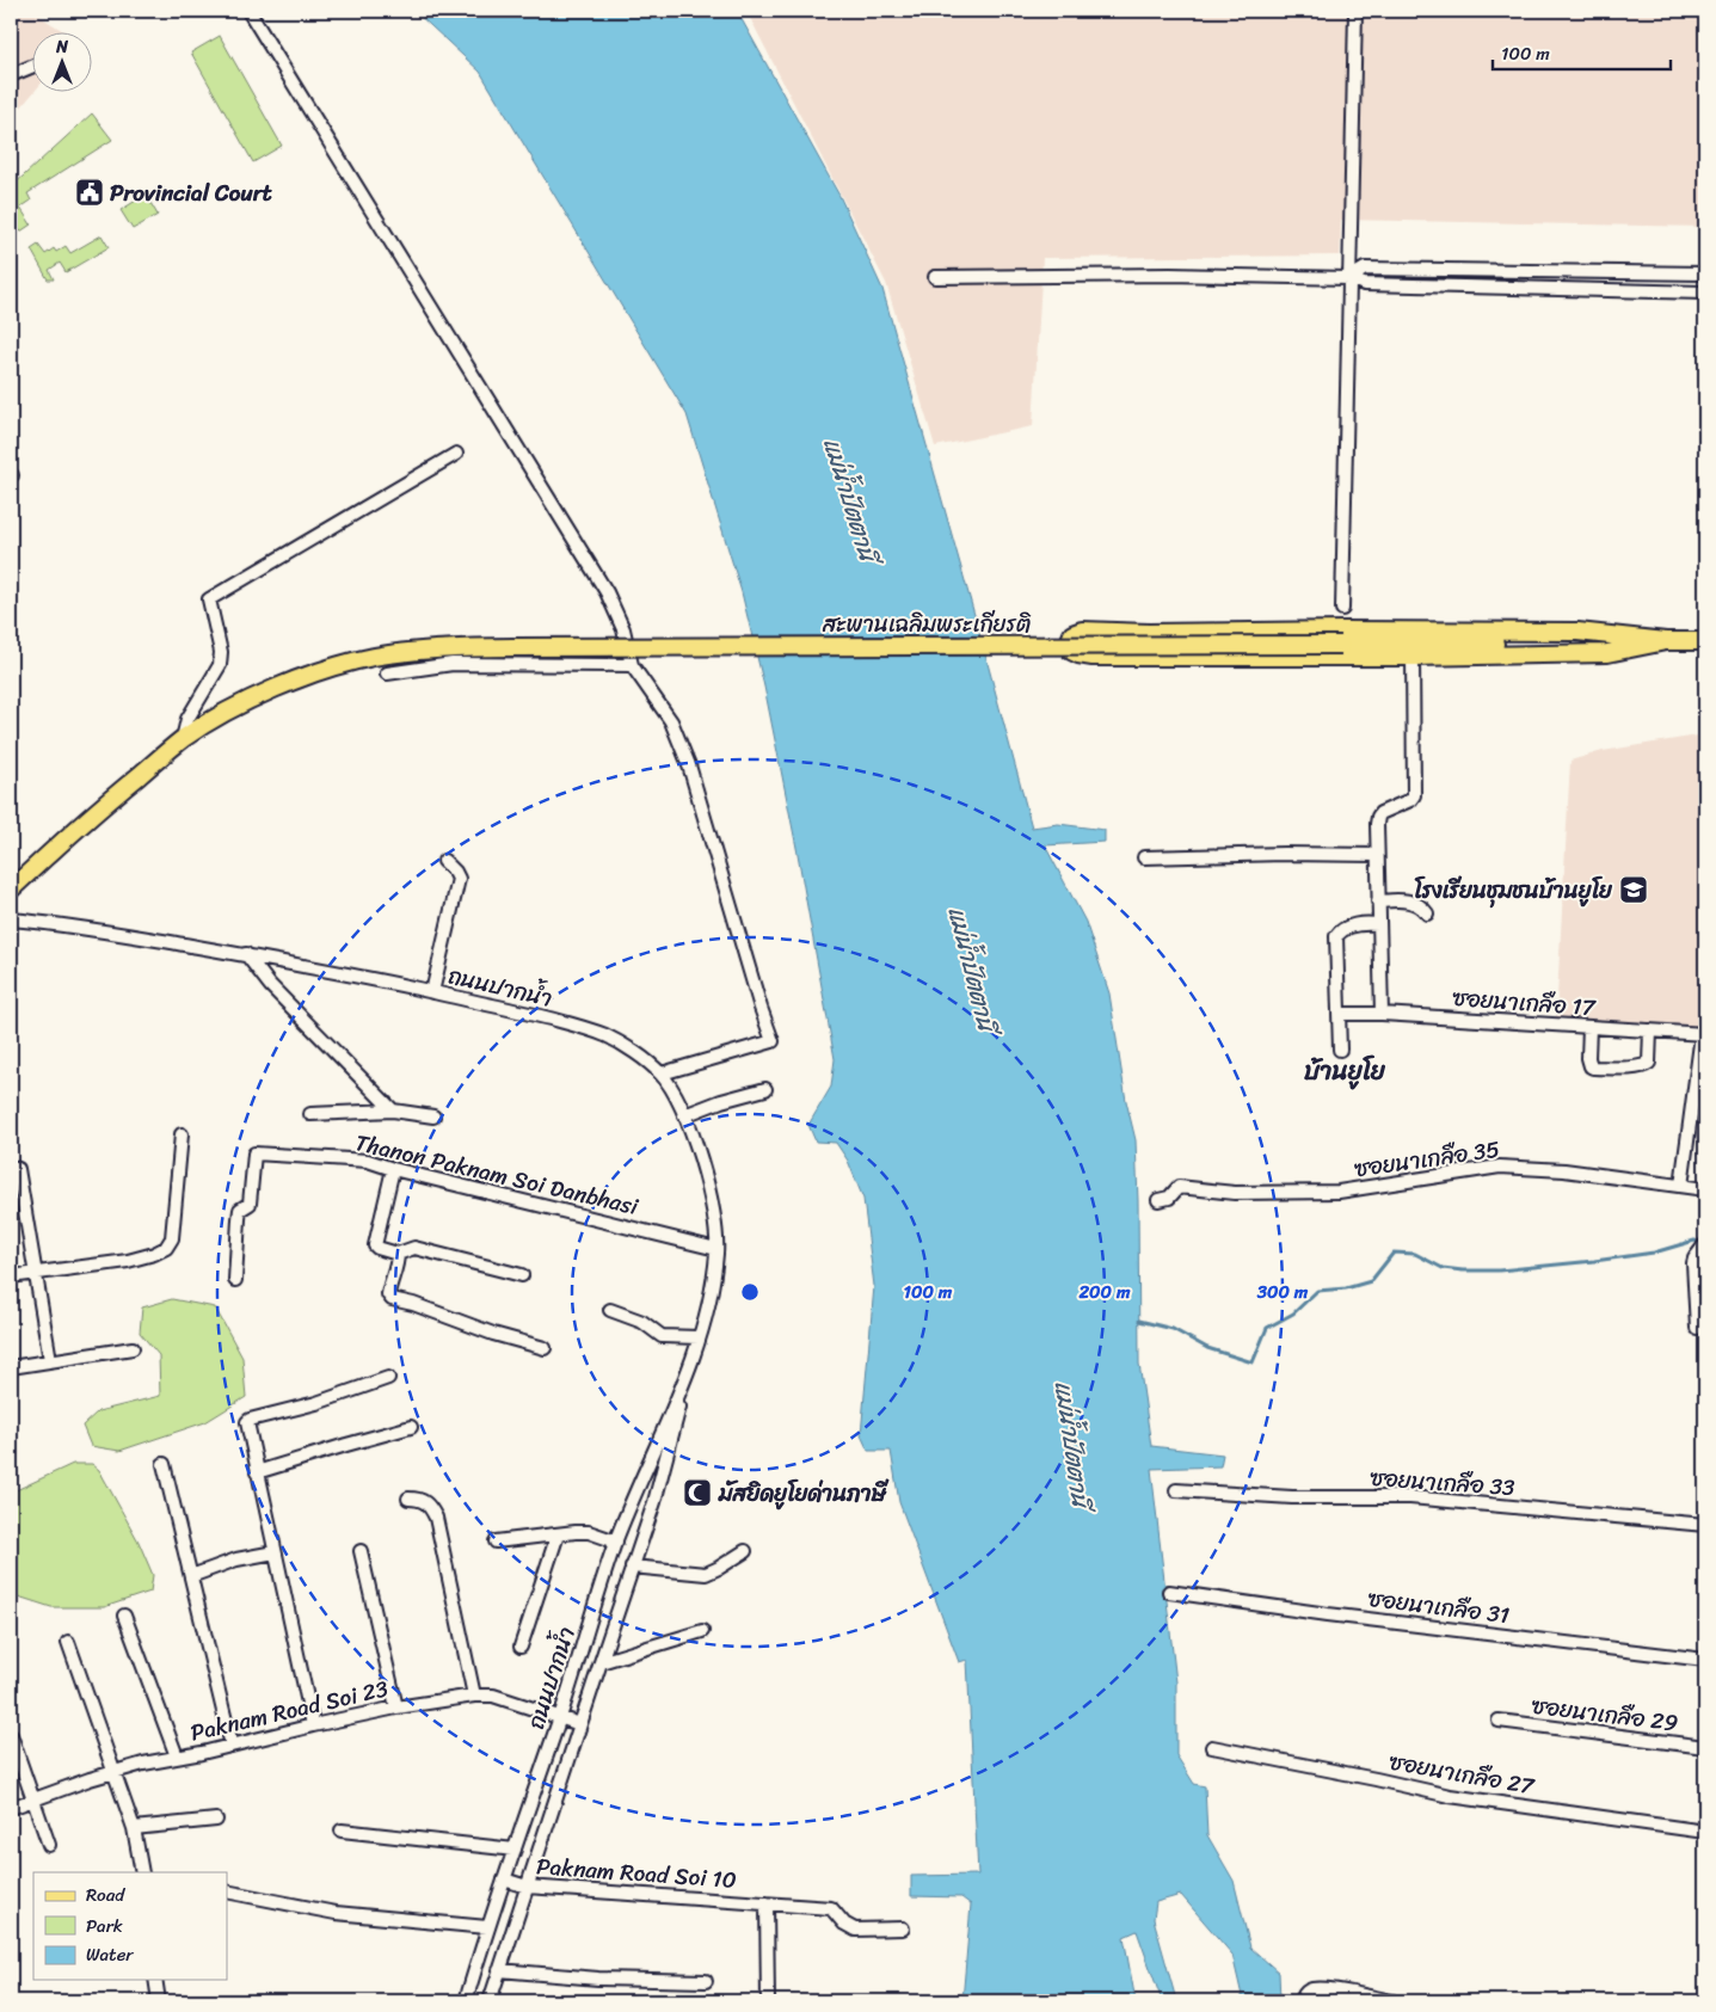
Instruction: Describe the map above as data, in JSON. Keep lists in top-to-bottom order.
{
  "streets": {
    "main road": ["สะพานเฉลิมพระเกียรติ"],
    "street": [
      "ถนนปากน้ำ",
      "ซอยนาเกลือ 17",
      "ซอยนาเกลือ 35",
      "Thanon Paknam Soi Danbhasi",
      "ซอยนาเกลือ 33",
      "ซอยนาเกลือ 31",
      "Paknam Road Soi 23",
      "ซอยนาเกลือ 29",
      "ซอยนาเกลือ 27",
      "Paknam Road Soi 10"
    ]
  },
  "crossings": [
    ["ถนนปากน้ำ", "Thanon Paknam Soi Danbhasi"],
    ["ถนนปากน้ำ", "Paknam Road Soi 23"],
    ["ถนนปากน้ำ", "Paknam Road Soi 10"]
  ],
  "districts": ["บ้านยูโย"],
  "water": ["แม่น้ำปัตตานี"],
  "places": {
    "public building": ["Provincial Court"],
    "school or university": ["โรงเรียนชุมชนบ้านยูโย"],
    "mosque": ["มัสยิดยูโยด่านภาษี"]
  },
  "legend": ["Road", "Park", "Water"],
  "scale_bar": "100 m",
  "north": "top",
  "rings": ["100 m", "200 m", "300 m"]
}
